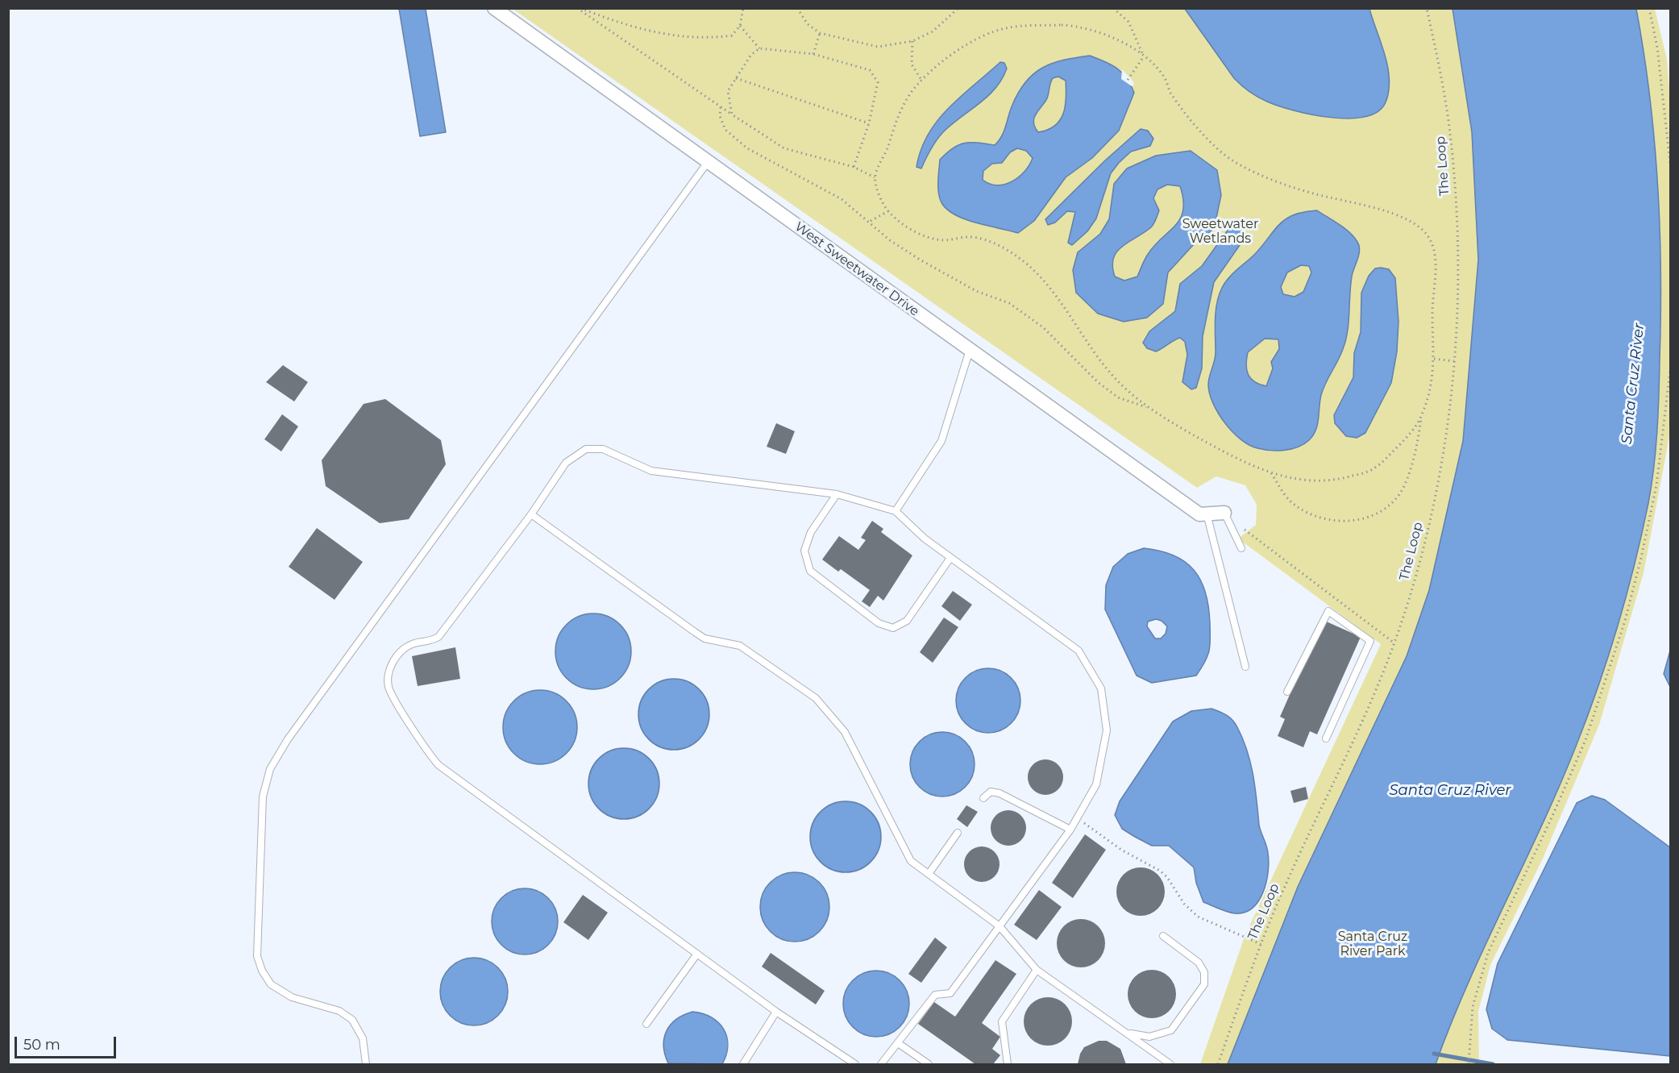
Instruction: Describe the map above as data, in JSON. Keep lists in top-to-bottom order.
{
  "streets": {
    "street": ["West Sweetwater Drive"],
    "path": ["The Loop"]
  },
  "water": ["Santa Cruz River"],
  "parks": ["Sweetwater Wetlands", "Santa Cruz River Park"],
  "scale_bar": "50 m"
}
